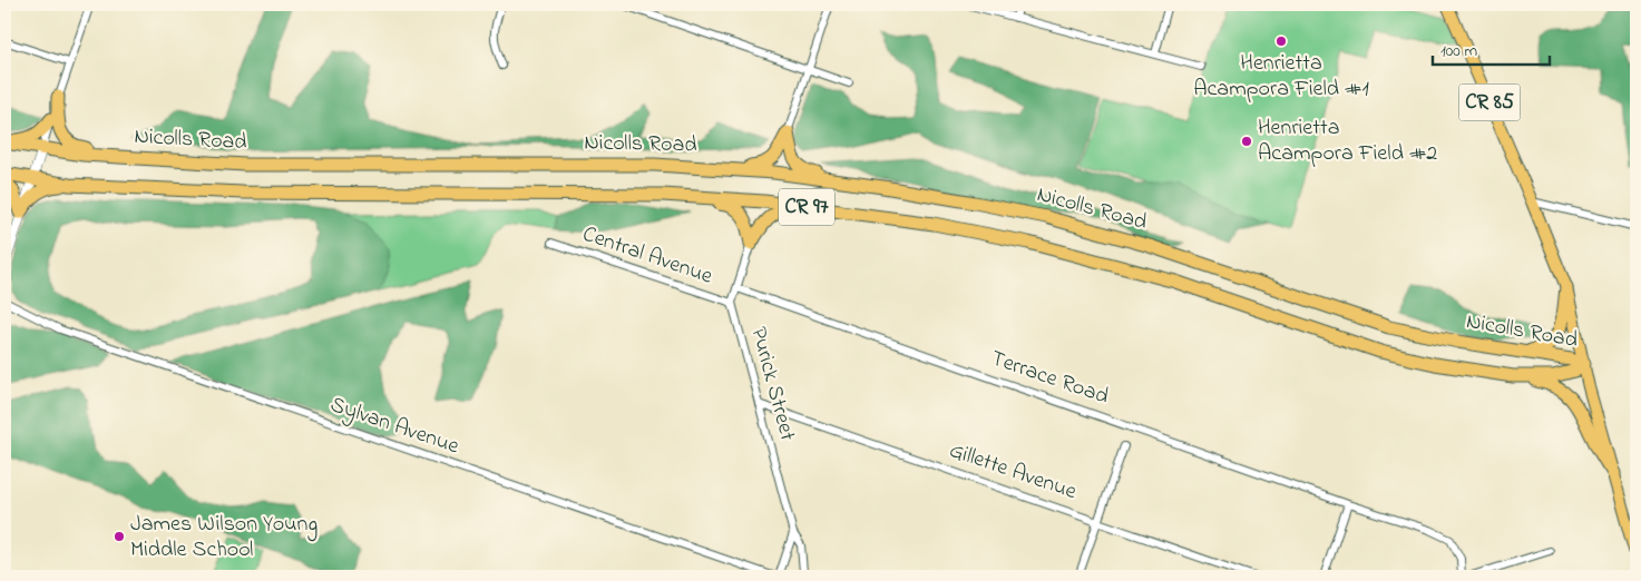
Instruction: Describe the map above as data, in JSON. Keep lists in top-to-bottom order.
{
  "streets": {
    "highway": ["Nicolls Road", "CR 97"],
    "main road": ["CR 85"],
    "street": [
      "Central Avenue",
      "Terrace Road",
      "Purick Street",
      "Sylvan Avenue",
      "Gillette Avenue"
    ]
  },
  "crossings": [
    ["CR 85", "Nicolls Road"],
    ["Central Avenue", "Purick Street"],
    ["Terrace Road", "Purick Street"],
    ["Purick Street", "Gillette Avenue"]
  ],
  "places": ["Henrietta Acampora Field #1", "Henrietta Acampora Field #2", "James Wilson Young Middle School"],
  "scale_bar": "100 m"
}
